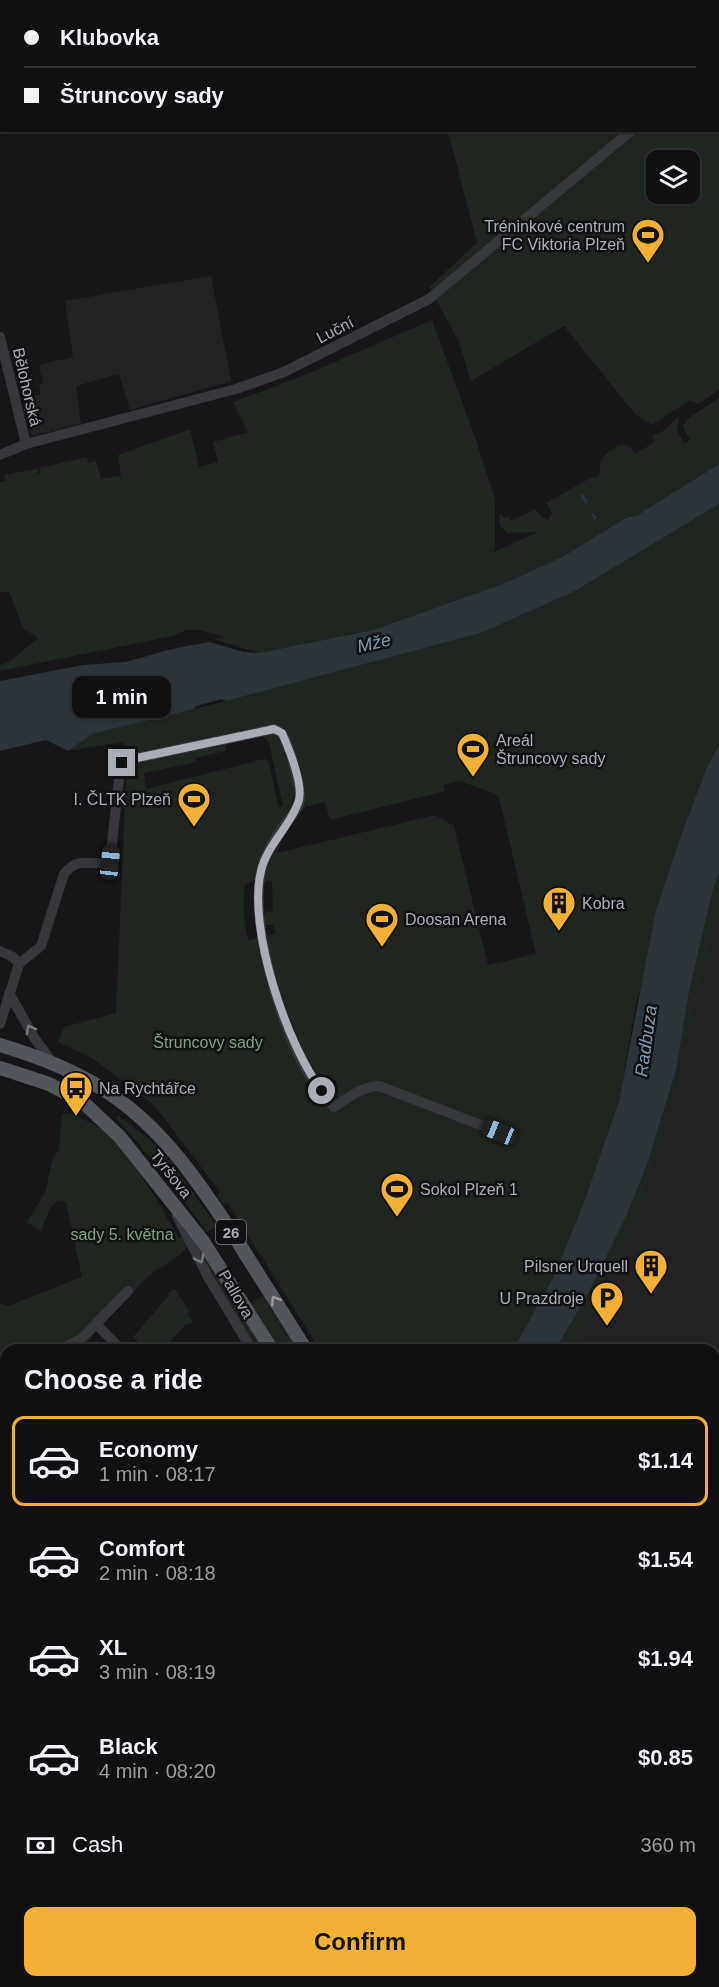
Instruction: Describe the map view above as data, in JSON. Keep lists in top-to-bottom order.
{
  "streets": {
    "main road": ["Tyršova", "26"],
    "street": ["Luční", "Bělohorská", "Pallova"]
  },
  "crossings": [
    ["Luční", "Bělohorská"],
    ["Tyršova", "Pallova"]
  ],
  "one_way": ["Tyršova", "Pallova"],
  "water": ["Mže", "Radbuza"],
  "parks": ["Štruncovy sady", "sady 5. května"],
  "places": {
    "sports": [
      "Tréninkové centrum FC Viktoria Plzeň",
      "Areál Štruncovy sady",
      "I. ČLTK Plzeň",
      "Doosan Arena",
      "Sokol Plzeň 1"
    ],
    "building": ["Kobra", "Pilsner Urquell"],
    "bus stop": ["Na Rychtářce"],
    "parking": ["U Prazdroje"]
  },
  "page": {
    "banner": ["Klubovka", "Štruncovy sady"],
    "bubble": "1 min",
    "heading": "Choose a ride",
    "list": [
      {
        "name": "Economy",
        "note": "1 min · 08:17",
        "value": "$1.14"
      },
      {
        "name": "Comfort",
        "note": "2 min · 08:18",
        "value": "$1.54"
      },
      {
        "name": "XL",
        "note": "3 min · 08:19",
        "value": "$1.94"
      },
      {
        "name": "Black",
        "note": "4 min · 08:20",
        "value": "$0.85"
      }
    ],
    "pay": ["Cash", "360 m"],
    "buttons": "Confirm"
  }
}
